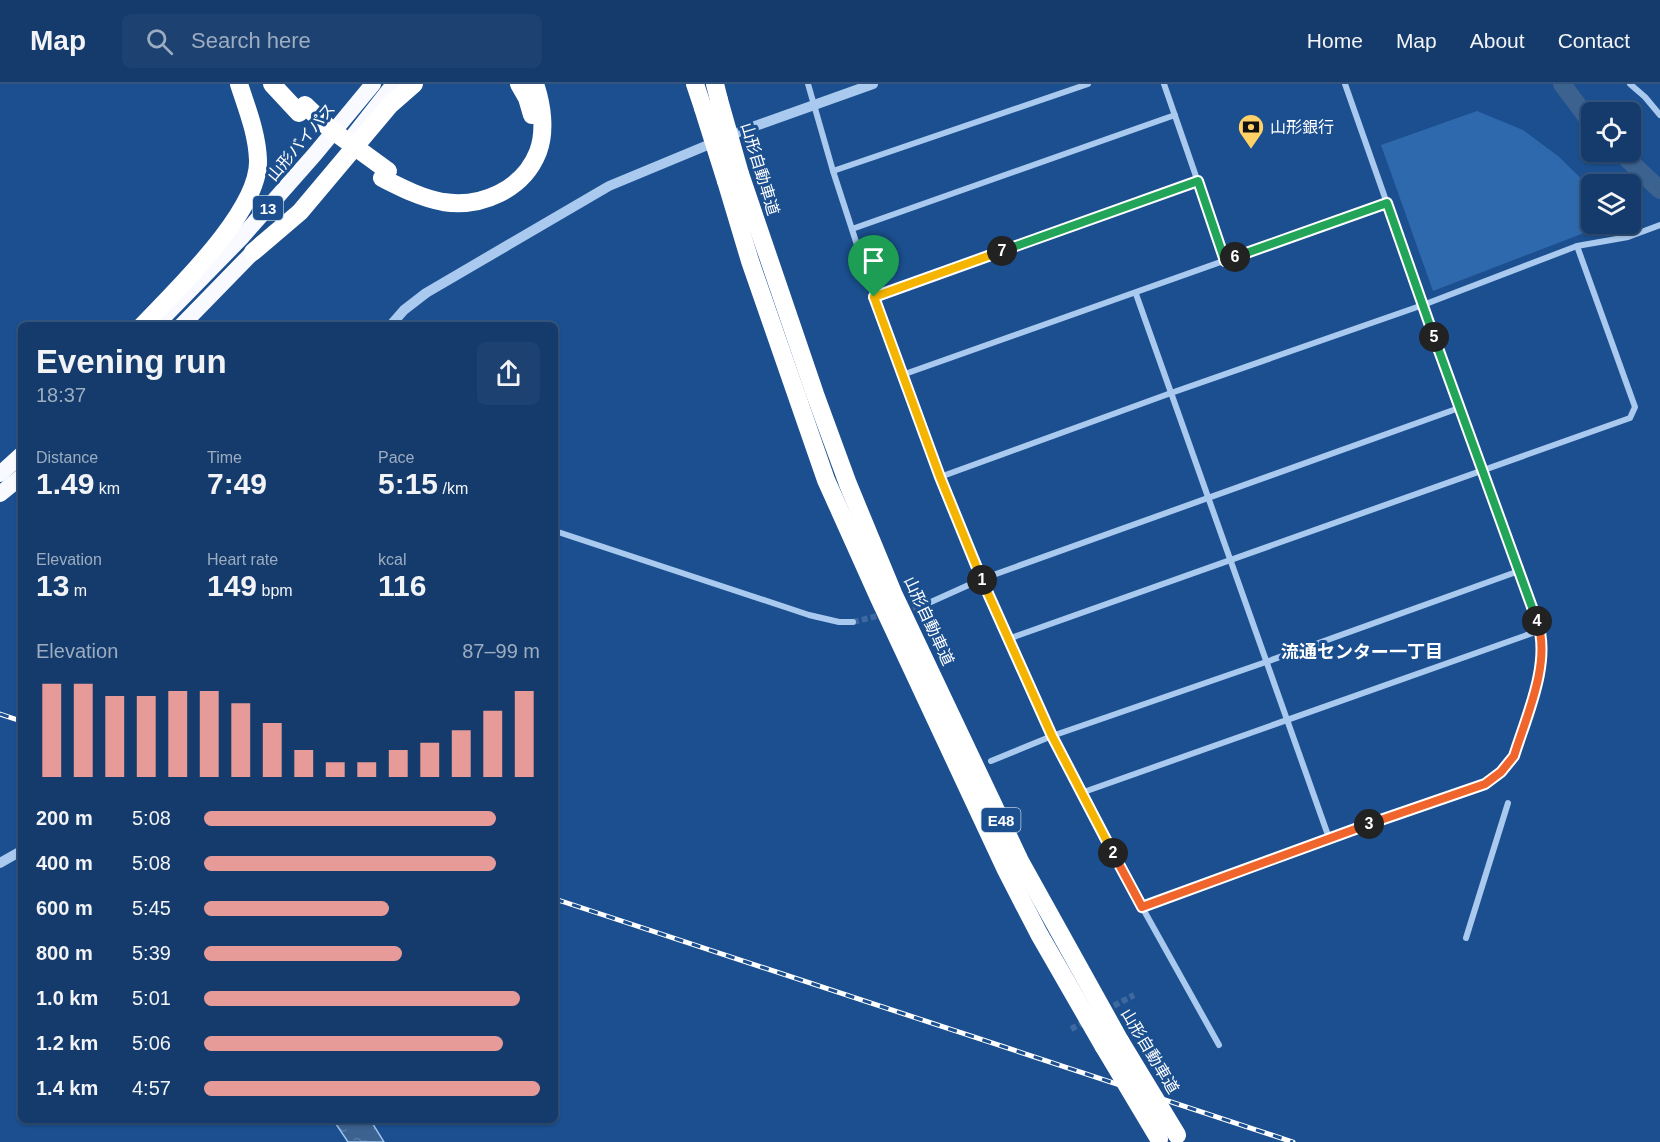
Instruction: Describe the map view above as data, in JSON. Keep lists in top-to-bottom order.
{
  "streets": {
    "highway": [
      "山形バイパス",
      "山形自動車道",
      "13",
      "E48"
    ]
  },
  "districts": ["流通センター一丁目"],
  "places": {
    "bank": ["山形銀行"]
  },
  "page": {
    "header": "Map",
    "search": "Search here",
    "nav": [
      "Home",
      "Map",
      "About",
      "Contact"
    ],
    "pins": [
      "7",
      "6",
      "5",
      "1",
      "4",
      "3",
      "2"
    ],
    "heading": ["Evening run", "18:37"],
    "stats": [
      ["Distance", "1.49 km"],
      ["Time", "7:49"],
      ["Pace", "5:15 /km"],
      ["Elevation", "13 m"],
      ["Heart rate", "149 bpm"],
      ["kcal", "116"]
    ],
    "chart": ["Elevation", "87–99 m"],
    "list": [
      {
        "name": "200 m",
        "note": "5:08"
      },
      {
        "name": "400 m",
        "note": "5:08"
      },
      {
        "name": "600 m",
        "note": "5:45"
      },
      {
        "name": "800 m",
        "note": "5:39"
      },
      {
        "name": "1.0 km",
        "note": "5:01"
      },
      {
        "name": "1.2 km",
        "note": "5:06"
      },
      {
        "name": "1.4 km",
        "note": "4:57"
      }
    ]
  }
}
